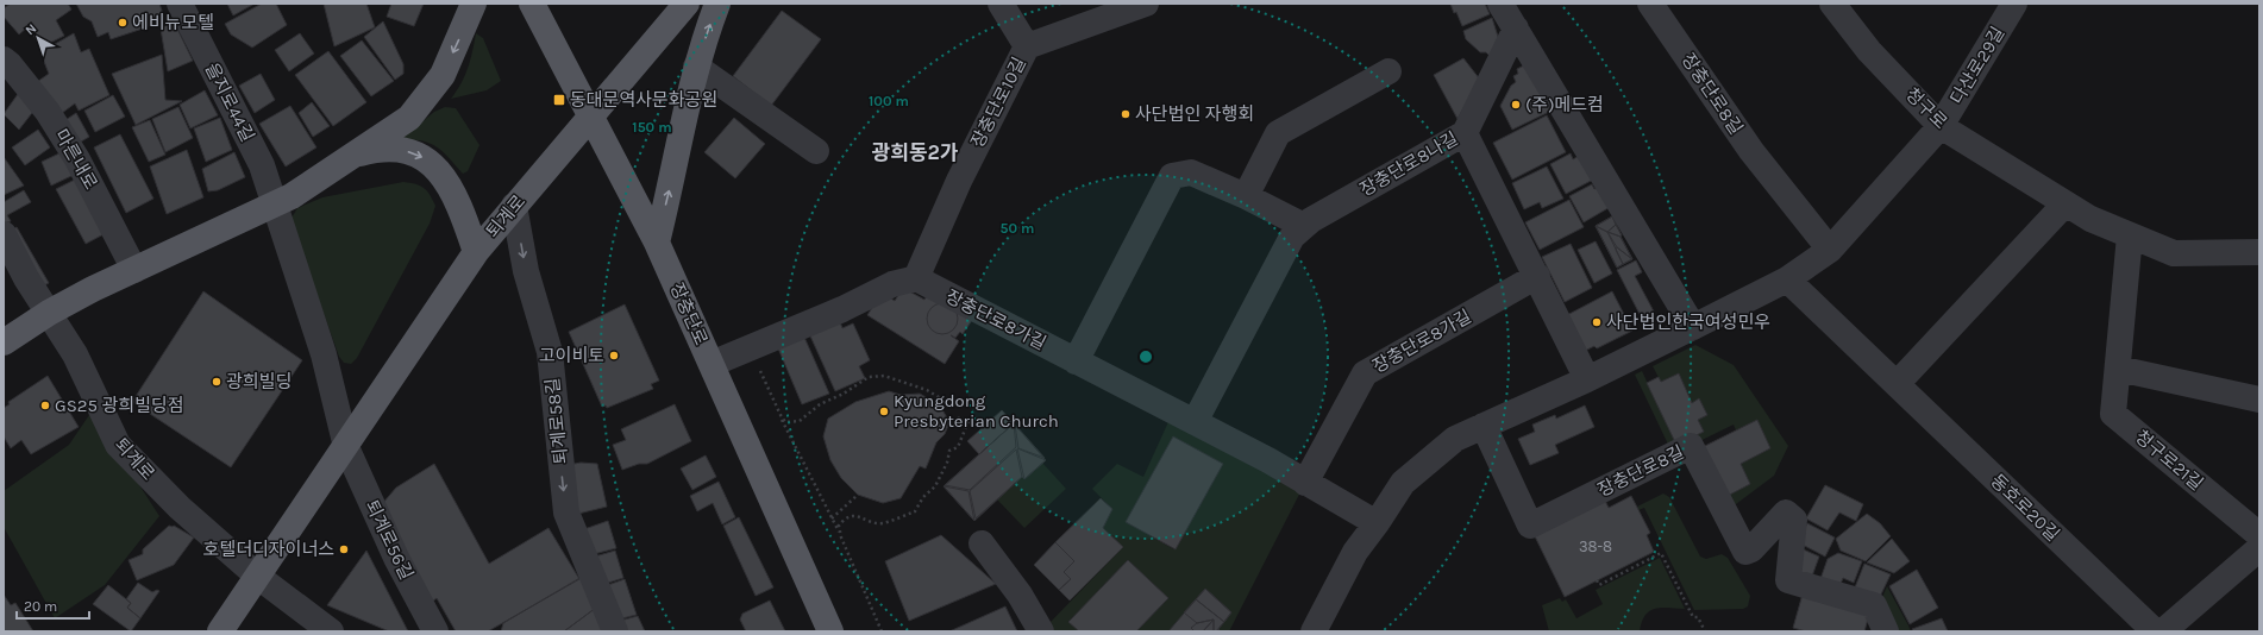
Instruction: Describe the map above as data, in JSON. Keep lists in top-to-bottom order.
{
  "streets": {
    "main road": ["퇴계로", "장충단로"],
    "street": [
      "다산로29길",
      "장충단로8길",
      "을지로44길",
      "장충단로10길",
      "청구로",
      "마른내로",
      "장충단로8나길",
      "장충단로8가길",
      "퇴계로58길",
      "청구로21길",
      "동호로20길",
      "퇴계로56길"
    ]
  },
  "crossings": [
    ["다산로29길", "청구로"],
    ["장충단로10길", "장충단로8가길"],
    ["청구로", "청구로21길"],
    ["장충단로8나길", "장충단로8가길"],
    ["퇴계로", "장충단로"],
    ["퇴계로", "퇴계로58길"],
    ["퇴계로", "퇴계로56길"]
  ],
  "districts": ["광희동2가"],
  "places": {
    "other": [
      "에비뉴모텔",
      "(주)메드컴",
      "사단법인 자행회",
      "사단법인한국여성민우",
      "고이비토",
      "광희빌딩",
      "GS25 광희빌딩점",
      "Kyungdong Presbyterian Church",
      "호텔더디자이너스"
    ],
    "transit": ["동대문역사문화공원"]
  },
  "house_numbers": ["38-8"],
  "scale_bar": "20 m",
  "north": "top left",
  "rings": ["100 m", "150 m", "50 m"]
}
